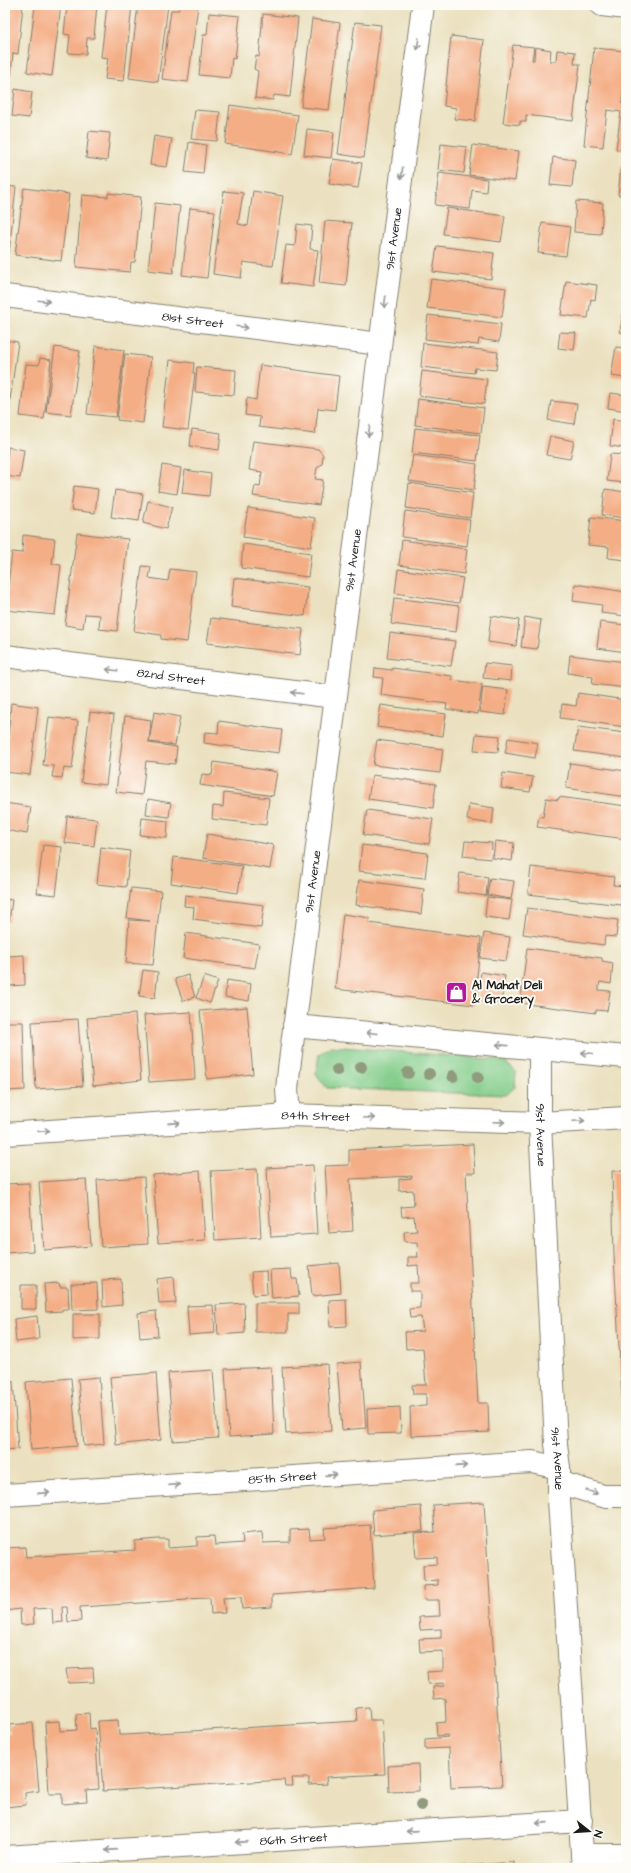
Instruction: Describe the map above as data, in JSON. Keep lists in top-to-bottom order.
{
  "streets": {
    "street": [
      "91st Avenue",
      "81st Street",
      "82nd Street",
      "84th Street",
      "85th Street",
      "86th Street"
    ]
  },
  "crossings": [
    ["91st Avenue", "81st Street"],
    ["91st Avenue", "82nd Street"],
    ["91st Avenue", "84th Street"],
    ["91st Avenue", "85th Street"],
    ["91st Avenue", "86th Street"]
  ],
  "one_way": [
    "91st Avenue",
    "81st Street",
    "82nd Street",
    "85th Street",
    "86th Street"
  ],
  "places": {
    "shop": ["Al Mahat Deli & Grocery"]
  },
  "north": "right"
}
